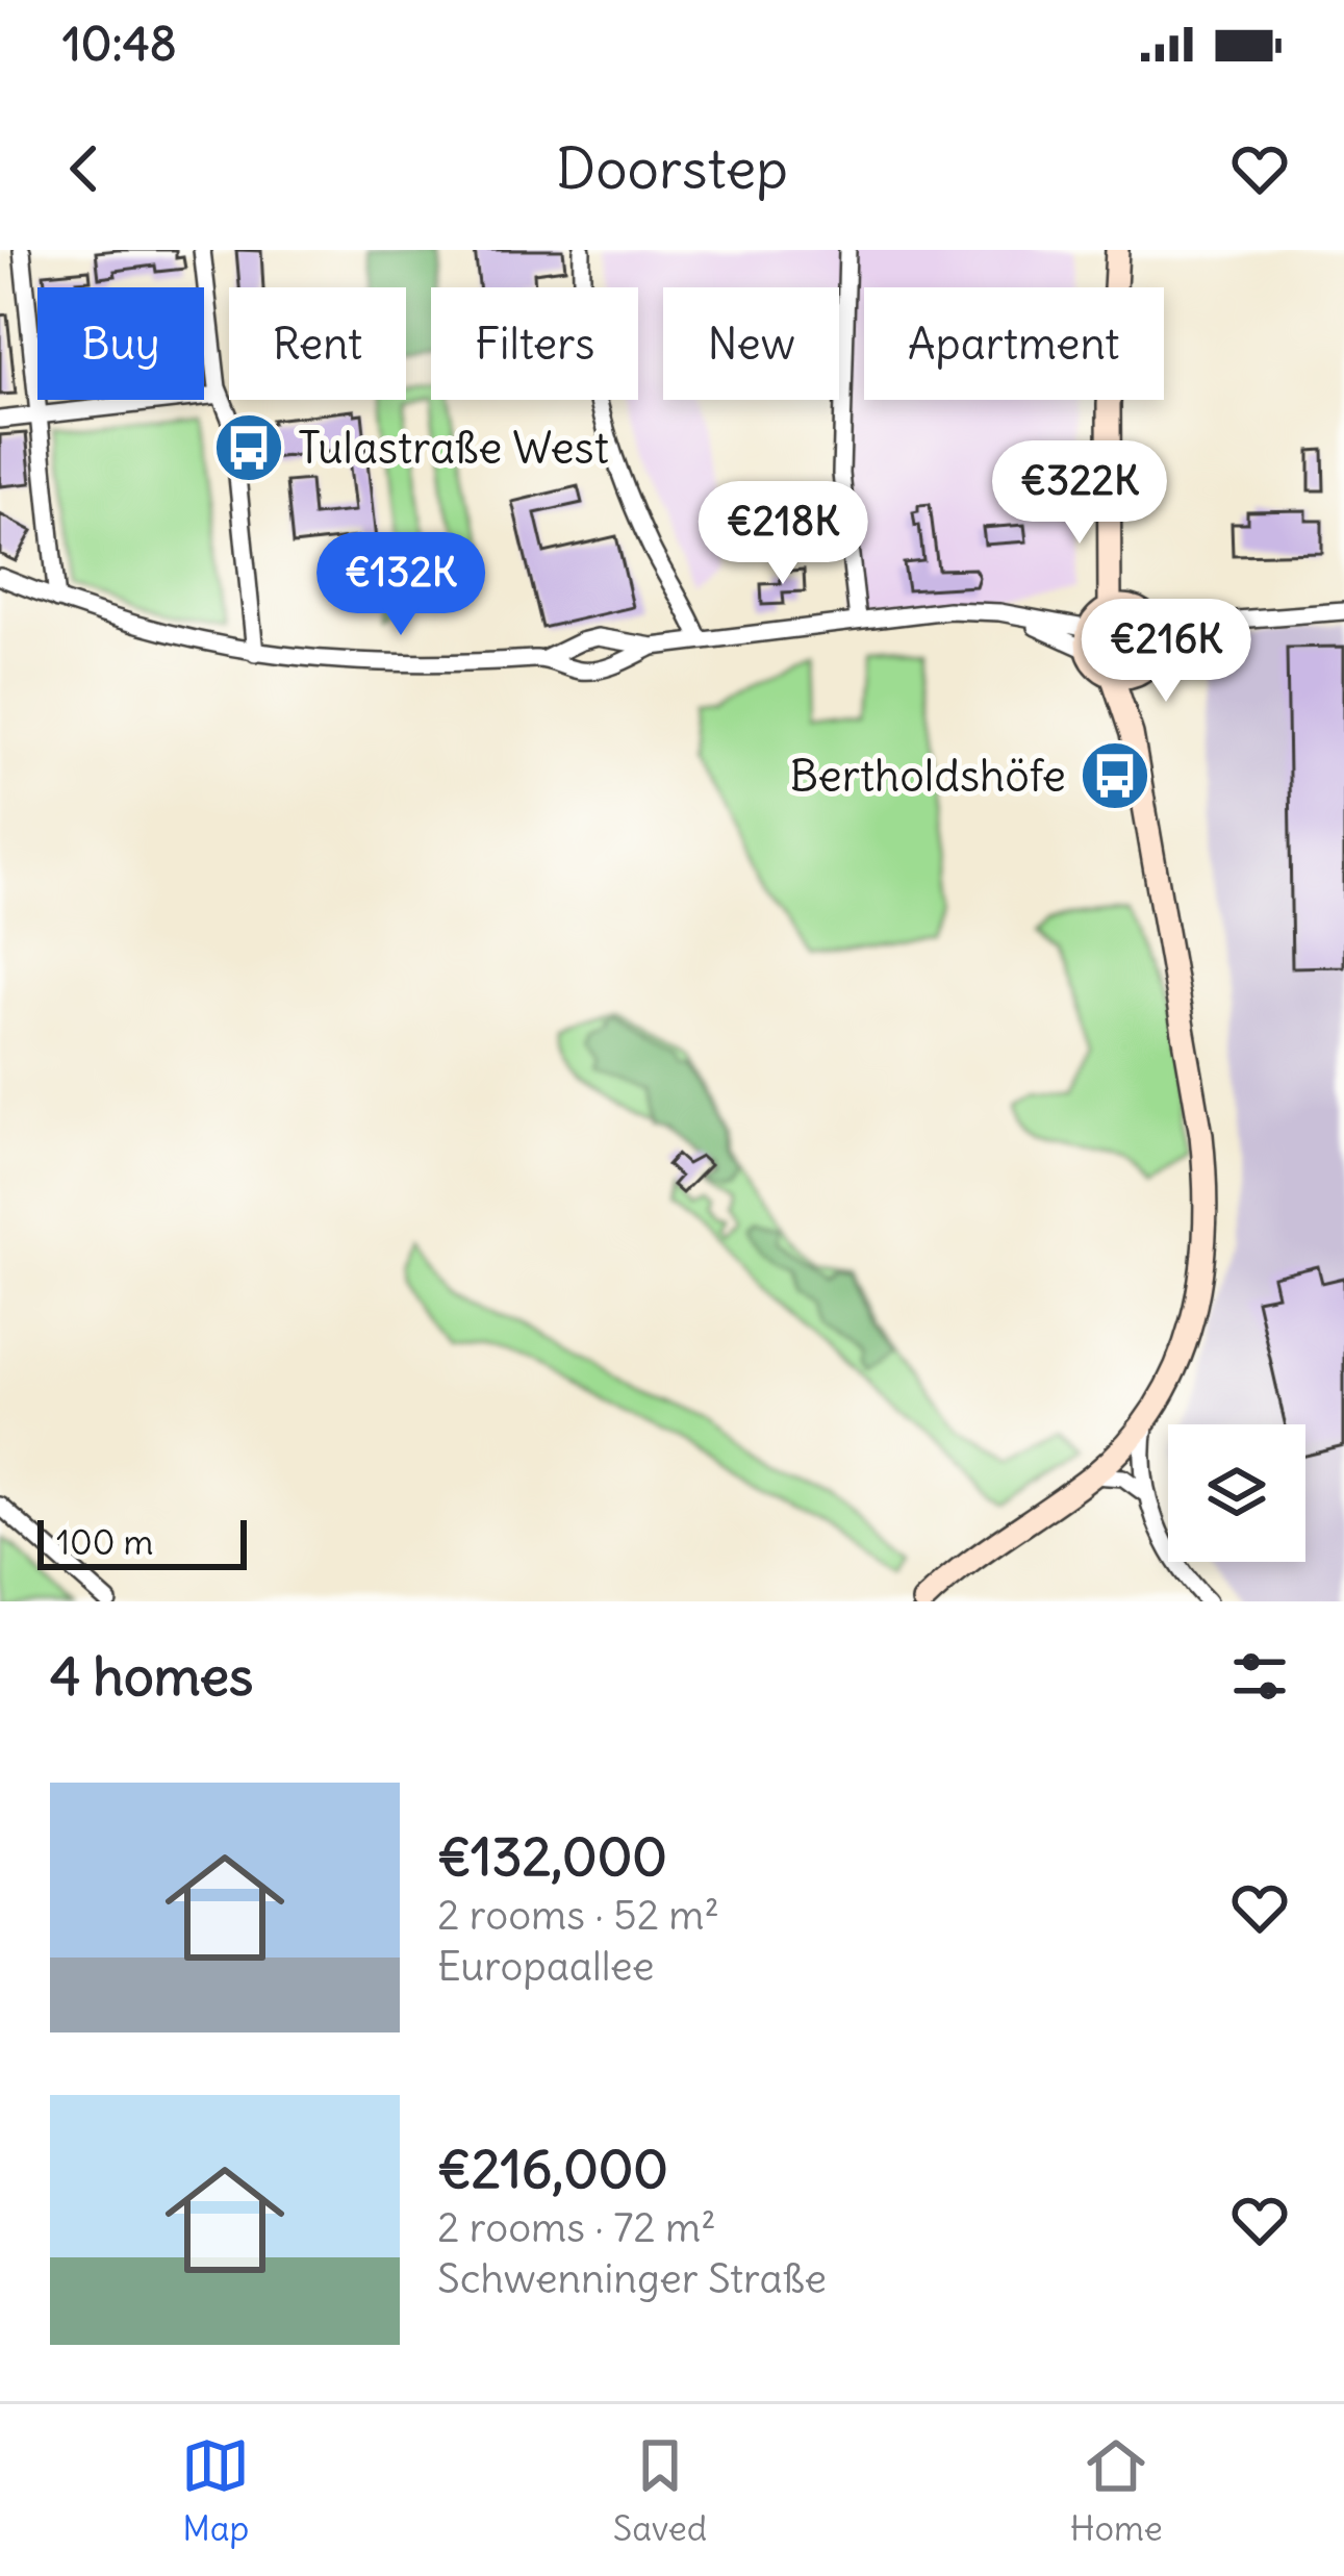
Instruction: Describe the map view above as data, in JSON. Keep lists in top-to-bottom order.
{
  "places": {
    "bus stop": ["Tulastraße West", "Bertholdshöfe"]
  },
  "scale_bar": "100 m",
  "page": {
    "status": "10:48",
    "header": "Doorstep",
    "chip": [
      "Buy",
      "Rent",
      "Filters",
      "New",
      "Apartment"
    ],
    "price": [
      "€322K",
      "€218K",
      "€132K",
      "€216K"
    ],
    "scale": "100 m",
    "heading": "4 homes",
    "list": [
      {
        "name": "€132,000",
        "note": "2 rooms · 52 m² · Europaallee"
      },
      {
        "name": "€216,000",
        "note": "2 rooms · 72 m² · Schwenninger Straße"
      }
    ],
    "tabs": ["Map", "Saved", "Home"]
  }
}
